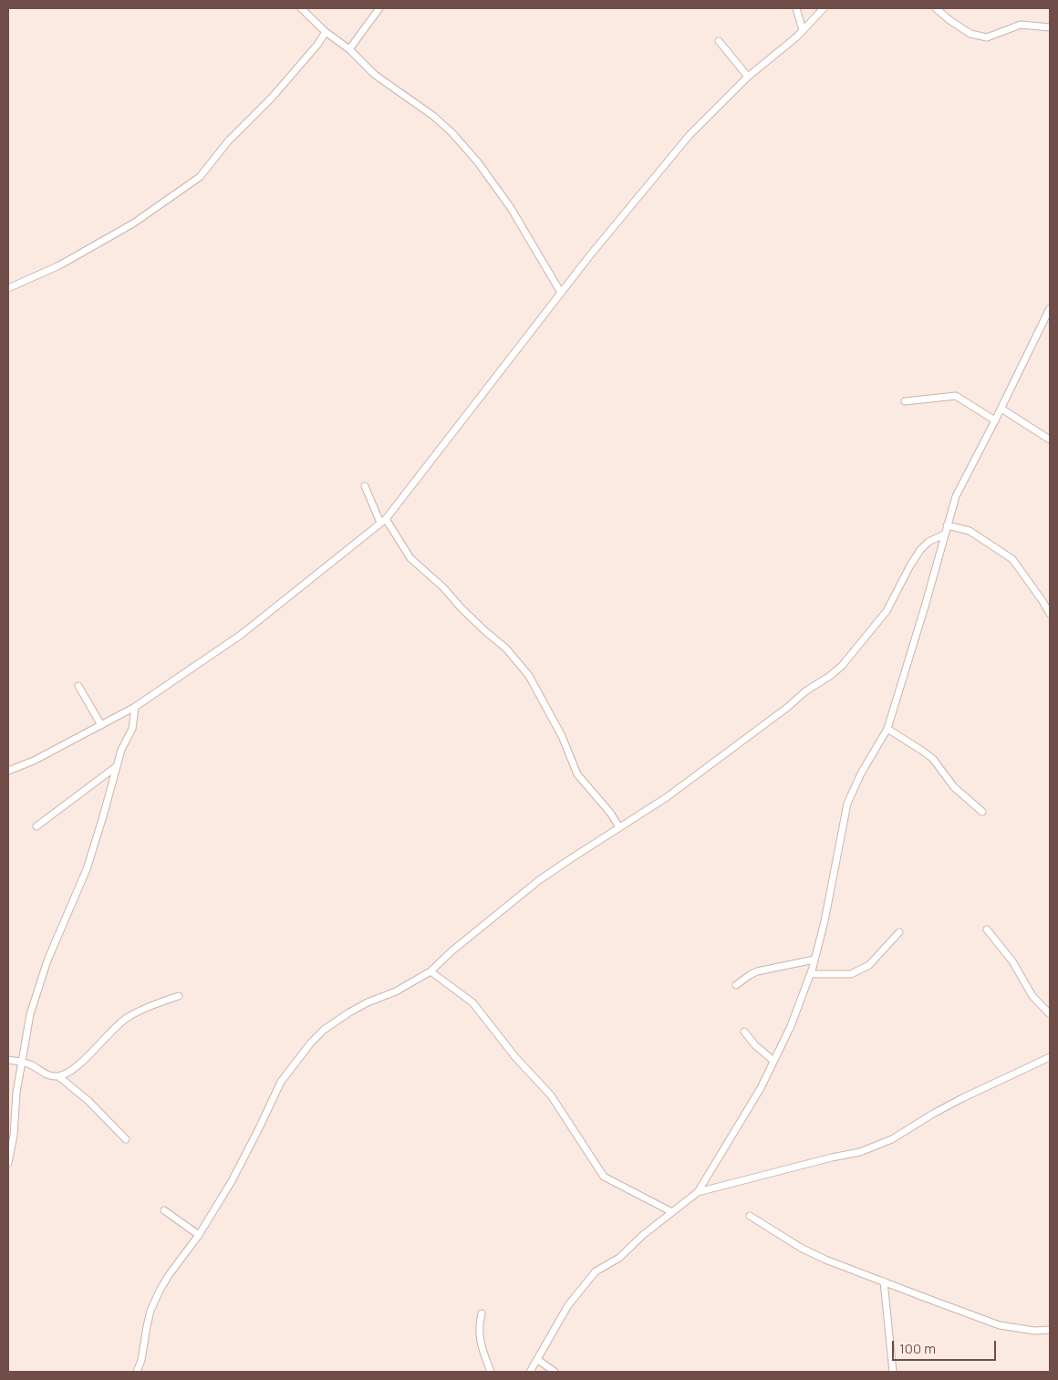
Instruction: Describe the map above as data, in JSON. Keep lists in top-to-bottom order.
{
  "scale_bar": "100 m"
}
